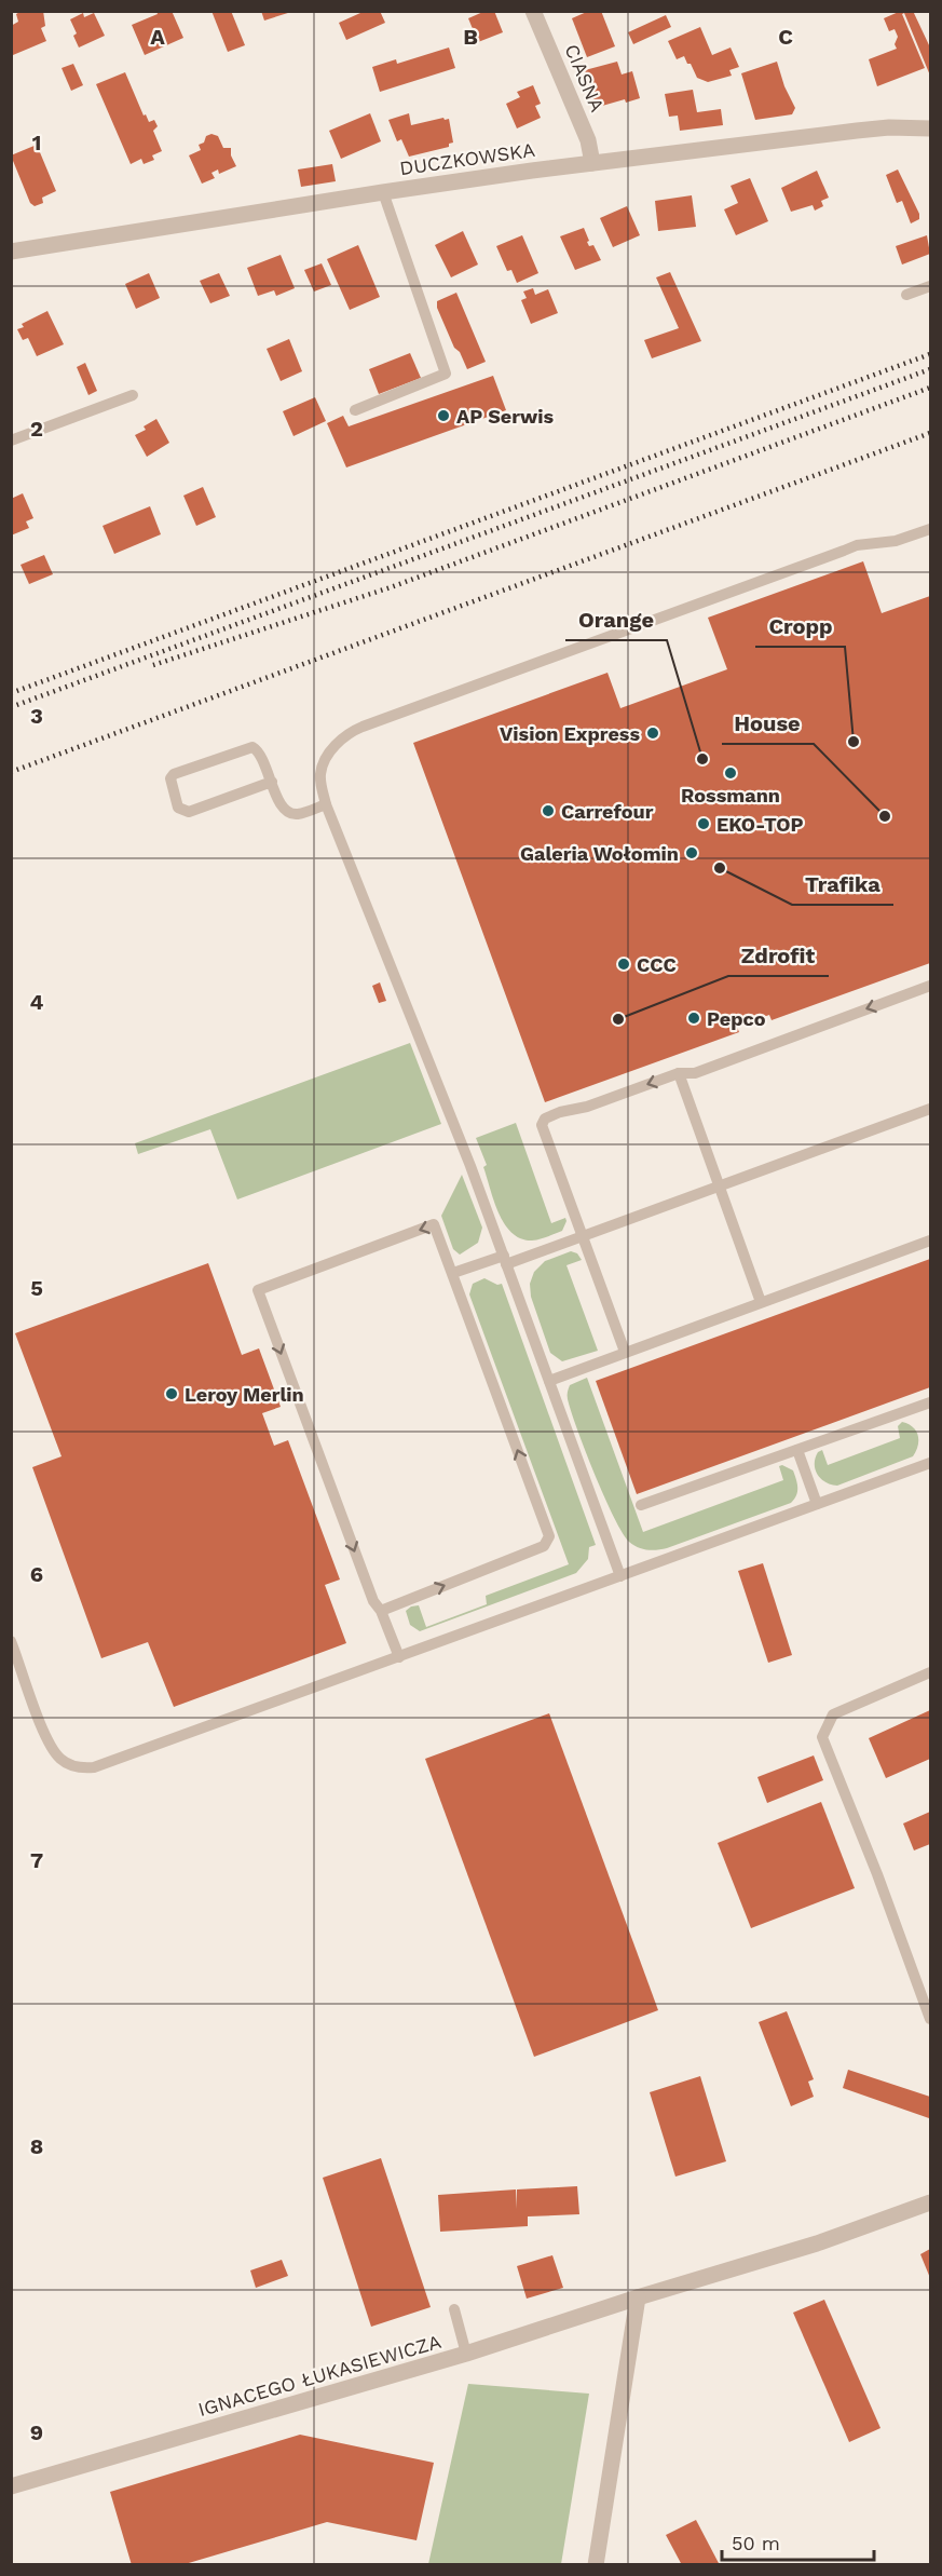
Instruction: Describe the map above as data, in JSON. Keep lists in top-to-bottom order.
{
  "streets": {
    "street": ["CIASNA", "DUCZKOWSKA", "IGNACEGO ŁUKASIEWICZA"]
  },
  "crossings": [
    ["CIASNA", "DUCZKOWSKA"]
  ],
  "places": [
    "AP Serwis",
    "Vision Express",
    "Cropp",
    "Orange",
    "Rossmann",
    "Carrefour",
    "House",
    "EKO-TOP",
    "Galeria Wołomin",
    "Trafika",
    "CCC",
    "Pepco",
    "Zdrofit",
    "Leroy Merlin"
  ],
  "scale_bar": "50 m",
  "grid": {
    "columns": ["A", "B", "C"],
    "rows": [
      "1",
      "2",
      "3",
      "4",
      "5",
      "6",
      "7",
      "8",
      "9"
    ]
  }
}
